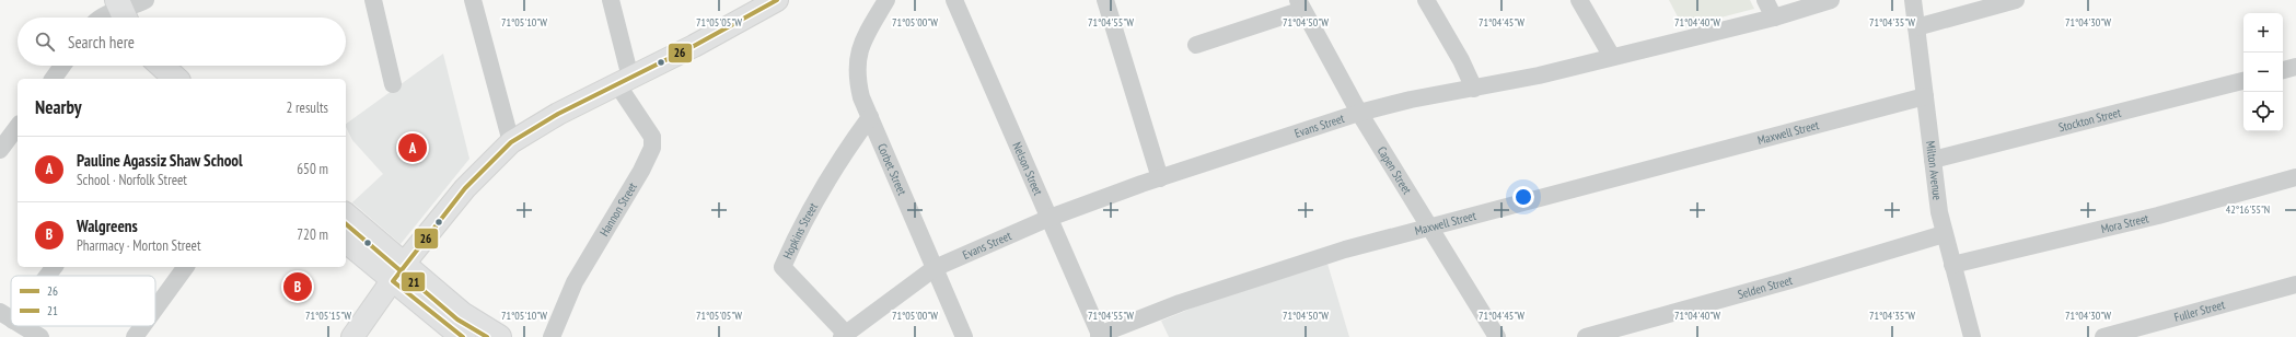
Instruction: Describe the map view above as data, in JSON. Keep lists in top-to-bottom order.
{
  "streets": {
    "street": [
      "Stockton Street",
      "Evans Street",
      "Maxwell Street",
      "Nelson Street",
      "Corbet Street",
      "Capen Street",
      "Milton Avenue",
      "Hannon Street",
      "Mora Street",
      "Hopkins Street",
      "Selden Street",
      "Fuller Street"
    ]
  },
  "crossings": [
    ["Stockton Street", "Milton Avenue"],
    ["Evans Street", "Nelson Street"],
    ["Evans Street", "Corbet Street"],
    ["Evans Street", "Capen Street"],
    ["Evans Street", "Hopkins Street"],
    ["Maxwell Street", "Nelson Street"],
    ["Maxwell Street", "Capen Street"],
    ["Maxwell Street", "Milton Avenue"],
    ["Corbet Street", "Hopkins Street"],
    ["Milton Avenue", "Mora Street"],
    ["Milton Avenue", "Selden Street"]
  ],
  "lines": ["transit line 26", "transit line 21"],
  "legend": ["26", "21"],
  "page": {
    "map_buttons": ["+", "−"],
    "search": "Search here",
    "heading": ["Nearby", "2 results"],
    "pins": ["A", "B"],
    "list": [
      {
        "mark": "A",
        "name": "Pauline Agassiz Shaw School",
        "note": "School · Norfolk Street",
        "value": "650 m"
      },
      {
        "mark": "B",
        "name": "Walgreens",
        "note": "Pharmacy · Morton Street",
        "value": "720 m"
      }
    ]
  },
  "coordinates": [
    "71°05'10\"W",
    "71°05'05\"W",
    "71°05'00\"W",
    "71°04'55\"W",
    "71°04'50\"W",
    "71°04'45\"W",
    "71°04'40\"W",
    "71°04'35\"W",
    "71°04'30\"W",
    "42°16'55\"N",
    "71°05'15\"W"
  ]
}
